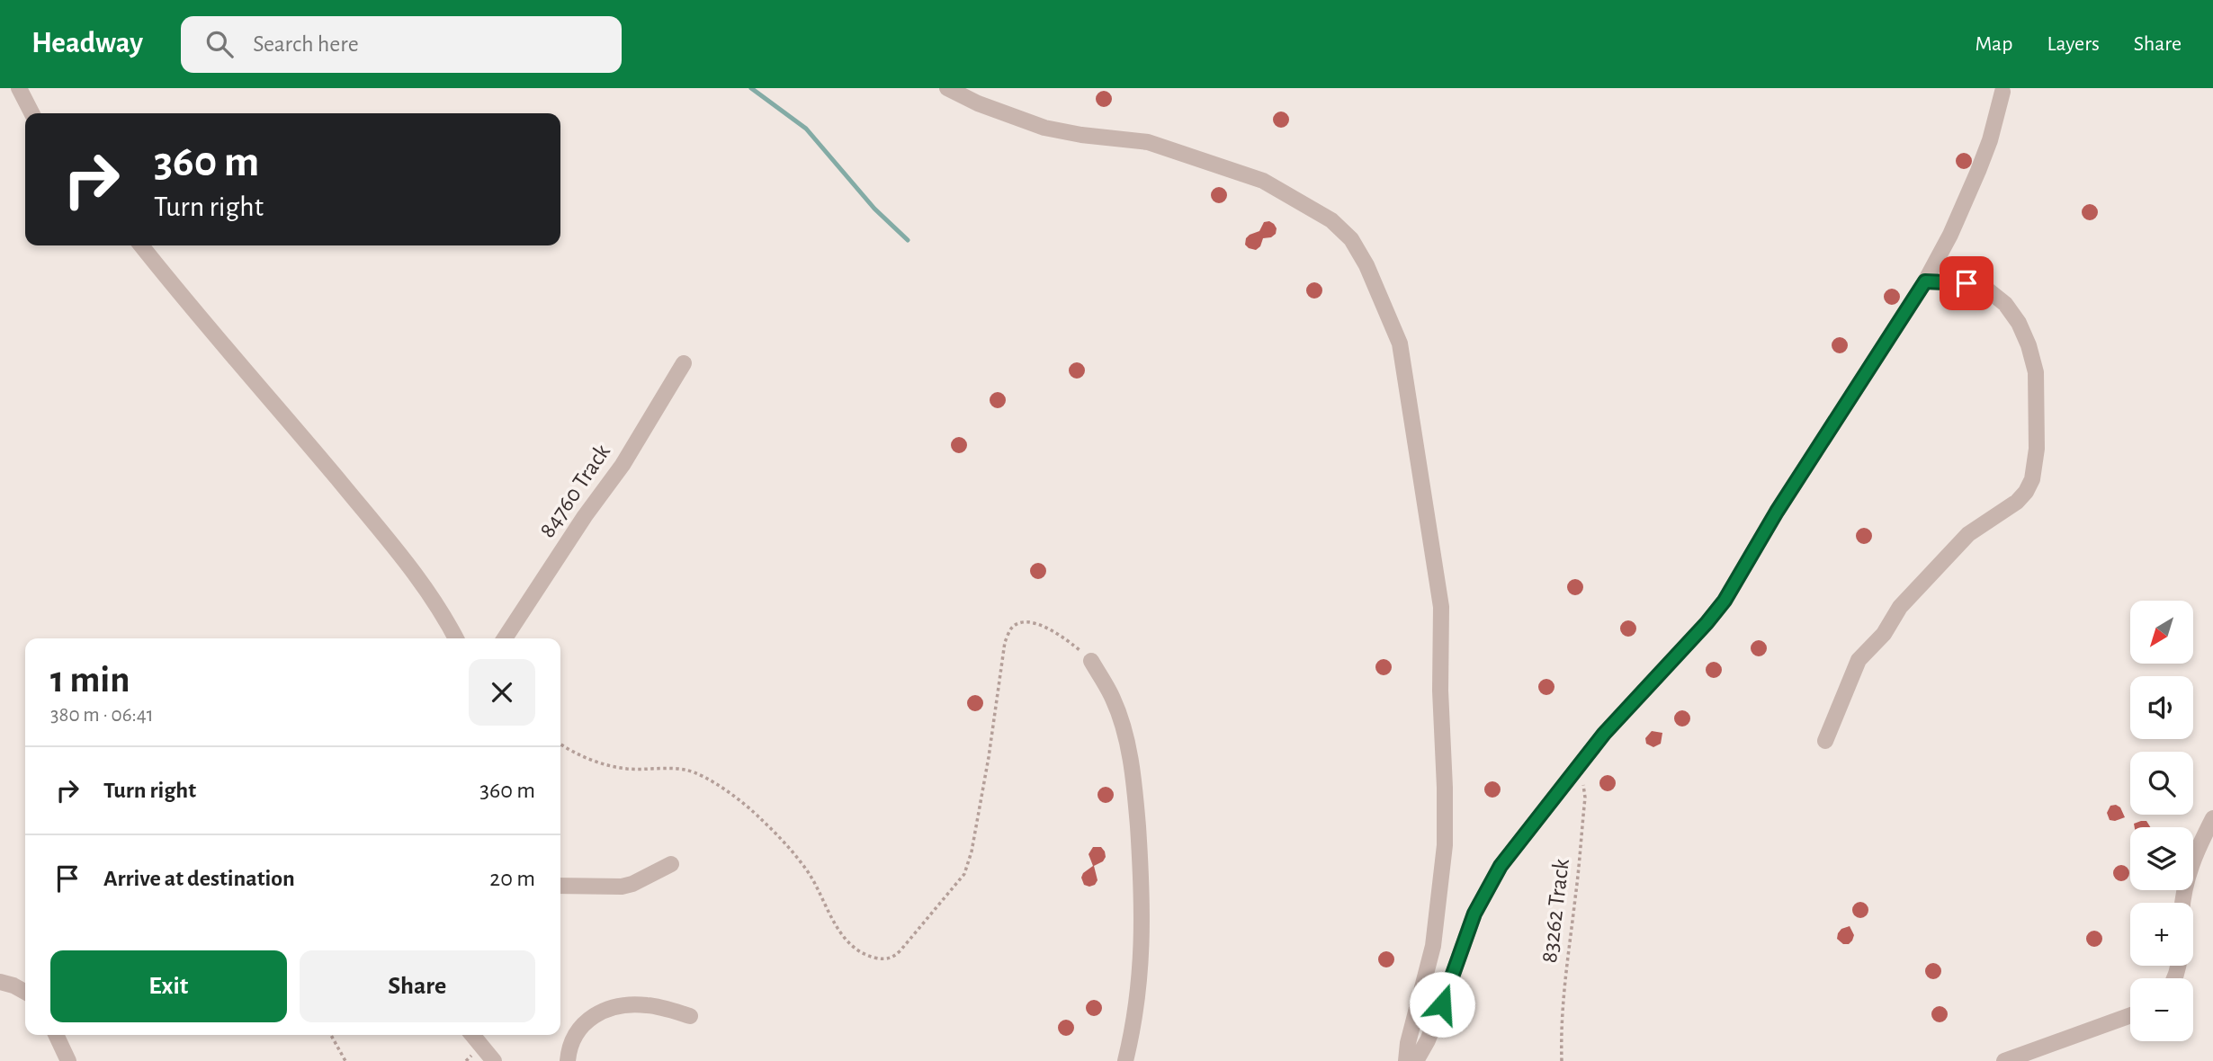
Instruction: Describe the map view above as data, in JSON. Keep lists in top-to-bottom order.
{
  "streets": {
    "street": ["84760 Track"],
    "path": ["83262 Track"]
  },
  "north": "bottom left",
  "page": {
    "header": "Headway",
    "search": "Search here",
    "nav": ["Map", "Layers", "Share"],
    "turn": ["360 m", "Turn right"],
    "map_buttons": ["+", "−"],
    "heading": ["1 min", "380 m · 06:41"],
    "list": [
      {
        "name": "Turn right",
        "value": "360 m"
      },
      {
        "name": "Arrive at destination",
        "value": "20 m"
      }
    ],
    "buttons": ["Exit", "Share"]
  }
}
